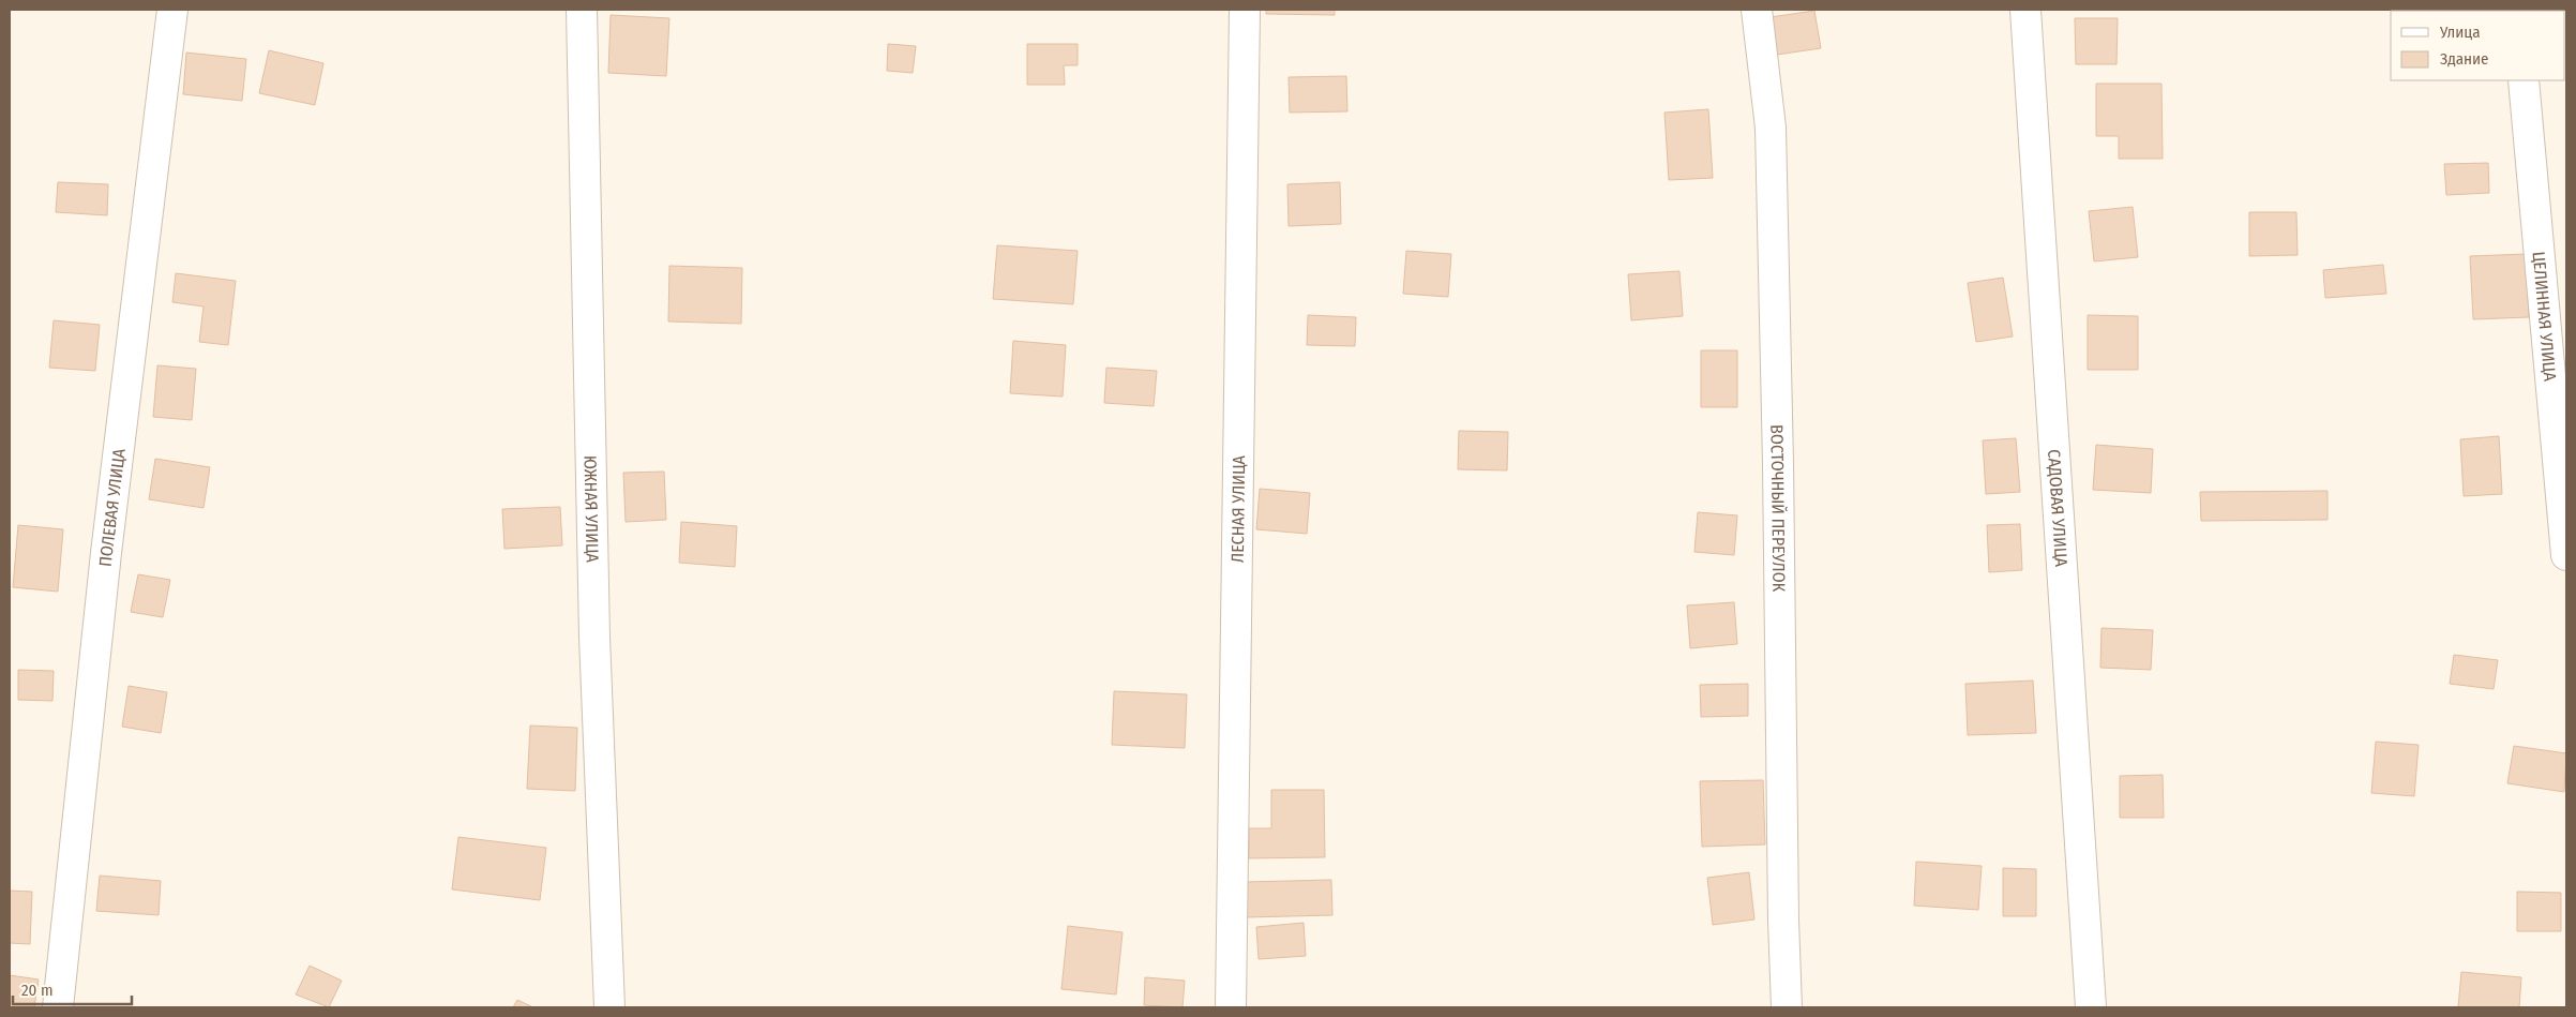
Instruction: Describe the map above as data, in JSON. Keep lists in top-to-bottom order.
{
  "streets": {
    "street": [
      "ЦЕЛИННАЯ УЛИЦА",
      "ПОЛЕВАЯ УЛИЦА",
      "ЛЕСНАЯ УЛИЦА",
      "ВОСТОЧНЫЙ ПЕРЕУЛОК",
      "ЮЖНАЯ УЛИЦА",
      "САДОВАЯ УЛИЦА"
    ]
  },
  "legend": ["Улица", "Здание"],
  "scale_bar": "20 m"
}
